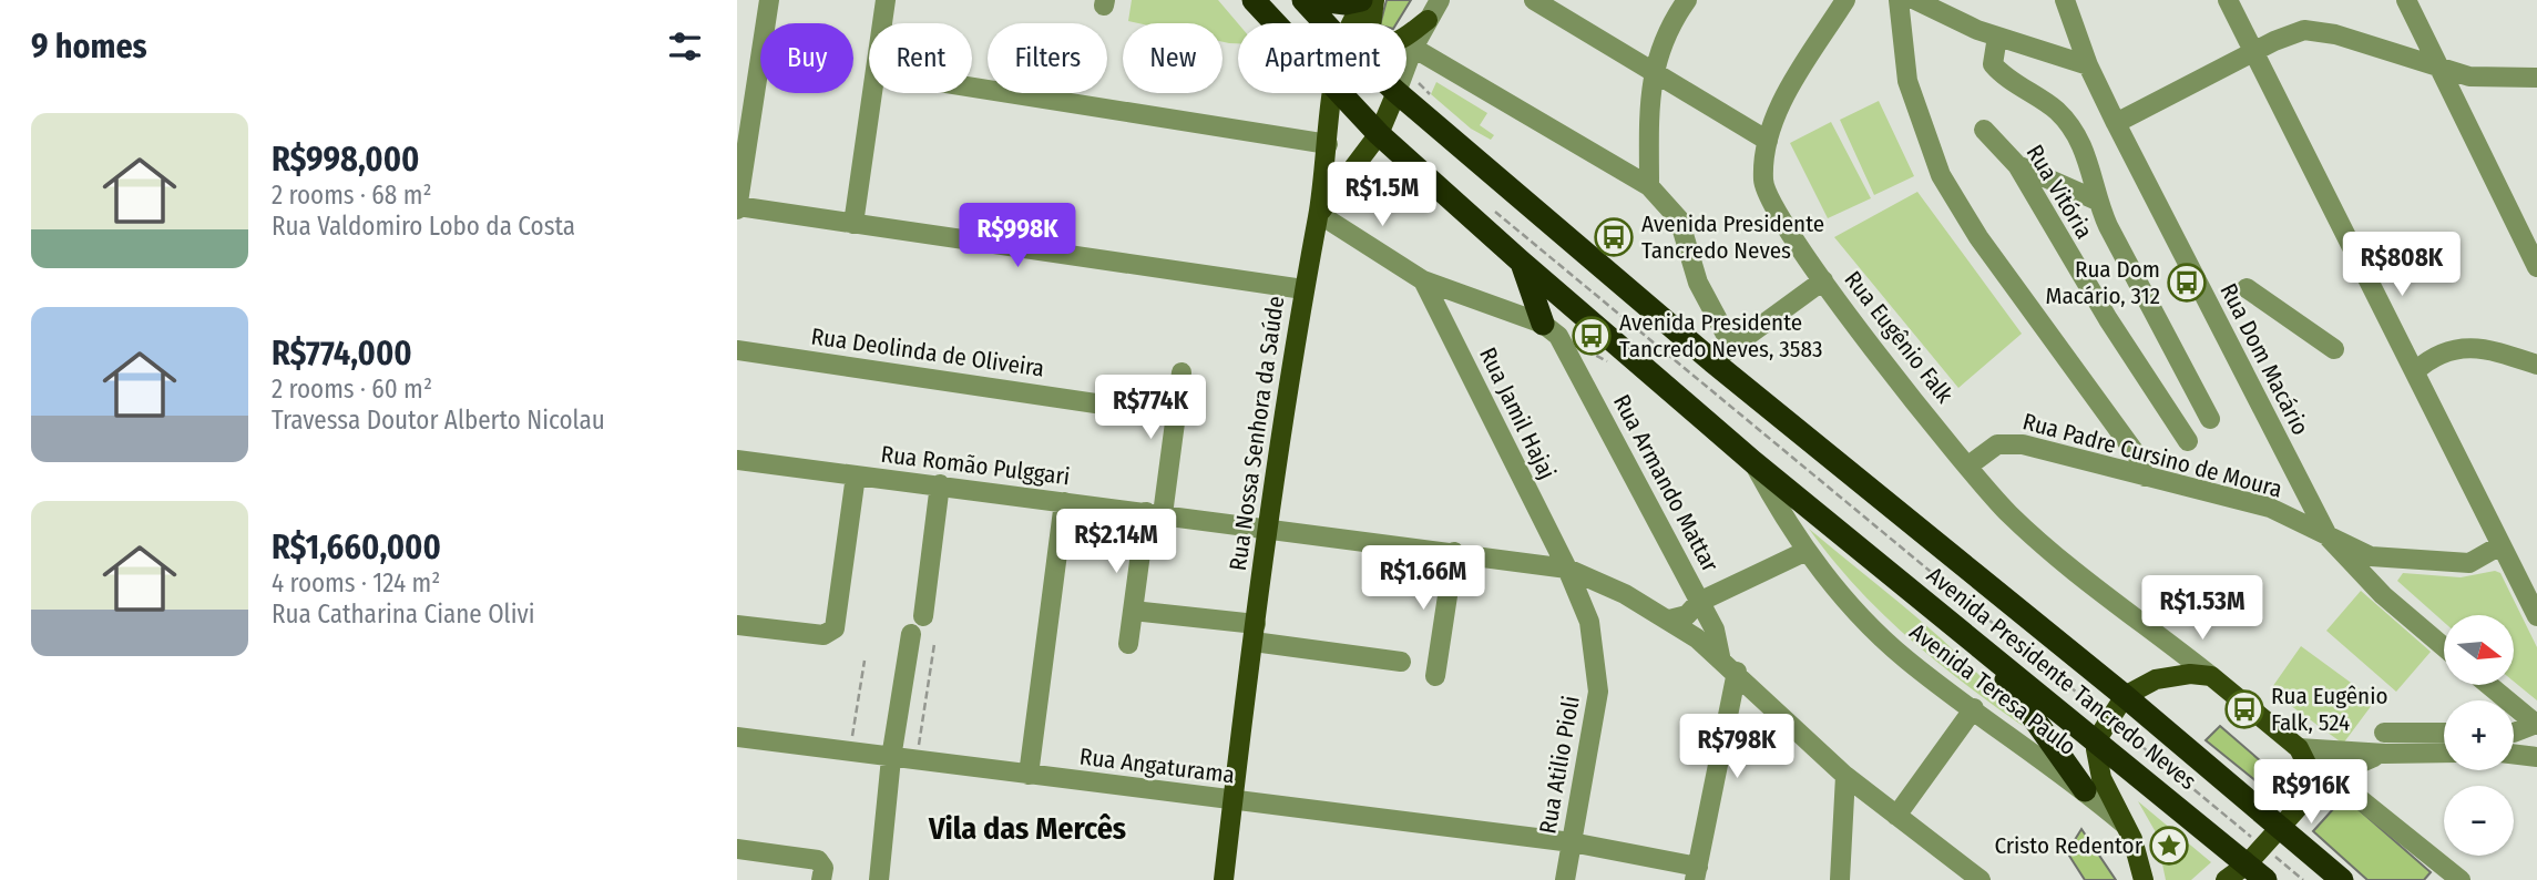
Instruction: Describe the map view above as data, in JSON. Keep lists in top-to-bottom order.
{
  "streets": {
    "highway": ["Avenida Presidente Tancredo Neves"],
    "main road": ["Rua Eugênio Falk", "Rua Nossa Senhora da Saúde", "Avenida Teresa Paulo"],
    "street": [
      "Rua Vitória",
      "Rua Deolinda de Oliveira",
      "Rua Dom Macário",
      "Rua Jamil Hajaj",
      "Rua Padre Cursino de Moura",
      "Rua Romão Pulggari",
      "Rua Armando Mattar",
      "Rua Atilio Pioli",
      "Rua Angaturama"
    ]
  },
  "crossings": [
    ["Rua Eugênio Falk", "Rua Padre Cursino de Moura"],
    ["Rua Dom Macário", "Rua Padre Cursino de Moura"],
    ["Rua Jamil Hajaj", "Rua Romão Pulggari"],
    ["Rua Jamil Hajaj", "Rua Atilio Pioli"],
    ["Rua Nossa Senhora da Saúde", "Rua Romão Pulggari"],
    ["Rua Nossa Senhora da Saúde", "Rua Angaturama"],
    ["Rua Romão Pulggari", "Rua Armando Mattar"],
    ["Rua Romão Pulggari", "Rua Atilio Pioli"],
    ["Avenida Presidente Tancredo Neves", "Avenida Teresa Paulo"],
    ["Rua Atilio Pioli", "Rua Angaturama"]
  ],
  "districts": ["Vila das Mercês"],
  "places": {
    "bus stop": [
      "Avenida Presidente Tancredo Neves",
      "Rua Dom Macário, 312",
      "Avenida Presidente Tancredo Neves, 3583",
      "Rua Eugênio Falk, 524"
    ],
    "place": ["Cristo Redentor"]
  },
  "north": "right",
  "page": {
    "heading": "9 homes",
    "chip": [
      "Buy",
      "Rent",
      "Filters",
      "New",
      "Apartment"
    ],
    "list": [
      {
        "name": "R$998,000",
        "note": "2 rooms · 68 m² · Rua Valdomiro Lobo da Costa"
      },
      {
        "name": "R$774,000",
        "note": "2 rooms · 60 m² · Travessa Doutor Alberto Nicolau"
      },
      {
        "name": "R$1,660,000",
        "note": "4 rooms · 124 m² · Rua Catharina Ciane Olivi"
      }
    ],
    "price": [
      "R$1.5M",
      "R$998K",
      "R$808K",
      "R$774K",
      "R$2.14M",
      "R$1.66M",
      "R$1.53M",
      "R$798K",
      "R$916K"
    ],
    "map_buttons": ["+", "−"]
  }
}
